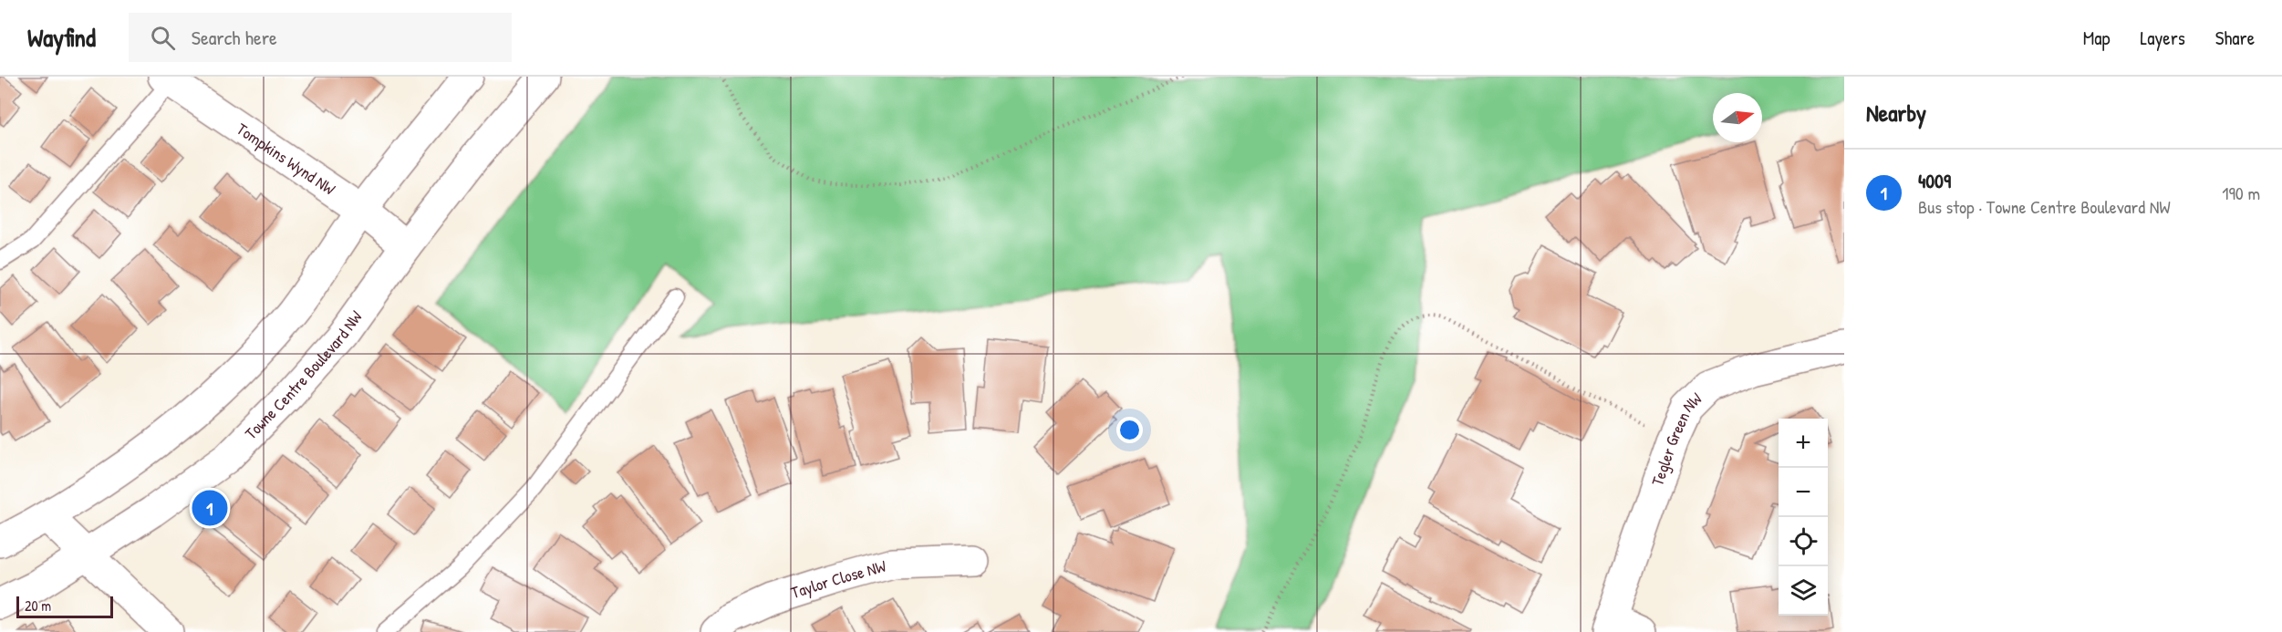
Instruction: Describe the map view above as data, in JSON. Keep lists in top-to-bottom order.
{
  "streets": {
    "street": [
      "Tompkins Wynd NW",
      "Towne Centre Boulevard NW",
      "Tegler Green NW",
      "Taylor Close NW"
    ]
  },
  "crossings": [
    ["Tompkins Wynd NW", "Towne Centre Boulevard NW"]
  ],
  "scale_bar": "20 m",
  "north": "right",
  "page": {
    "header": "Wayfind",
    "search": "Search here",
    "nav": ["Map", "Layers", "Share"],
    "heading": "Nearby",
    "list": [
      {
        "mark": "1",
        "name": "4009",
        "note": "Bus stop · Towne Centre Boulevard NW",
        "value": "190 m"
      }
    ],
    "map_buttons": ["+", "−"],
    "pins": "1",
    "scale": "20 m"
  }
}
